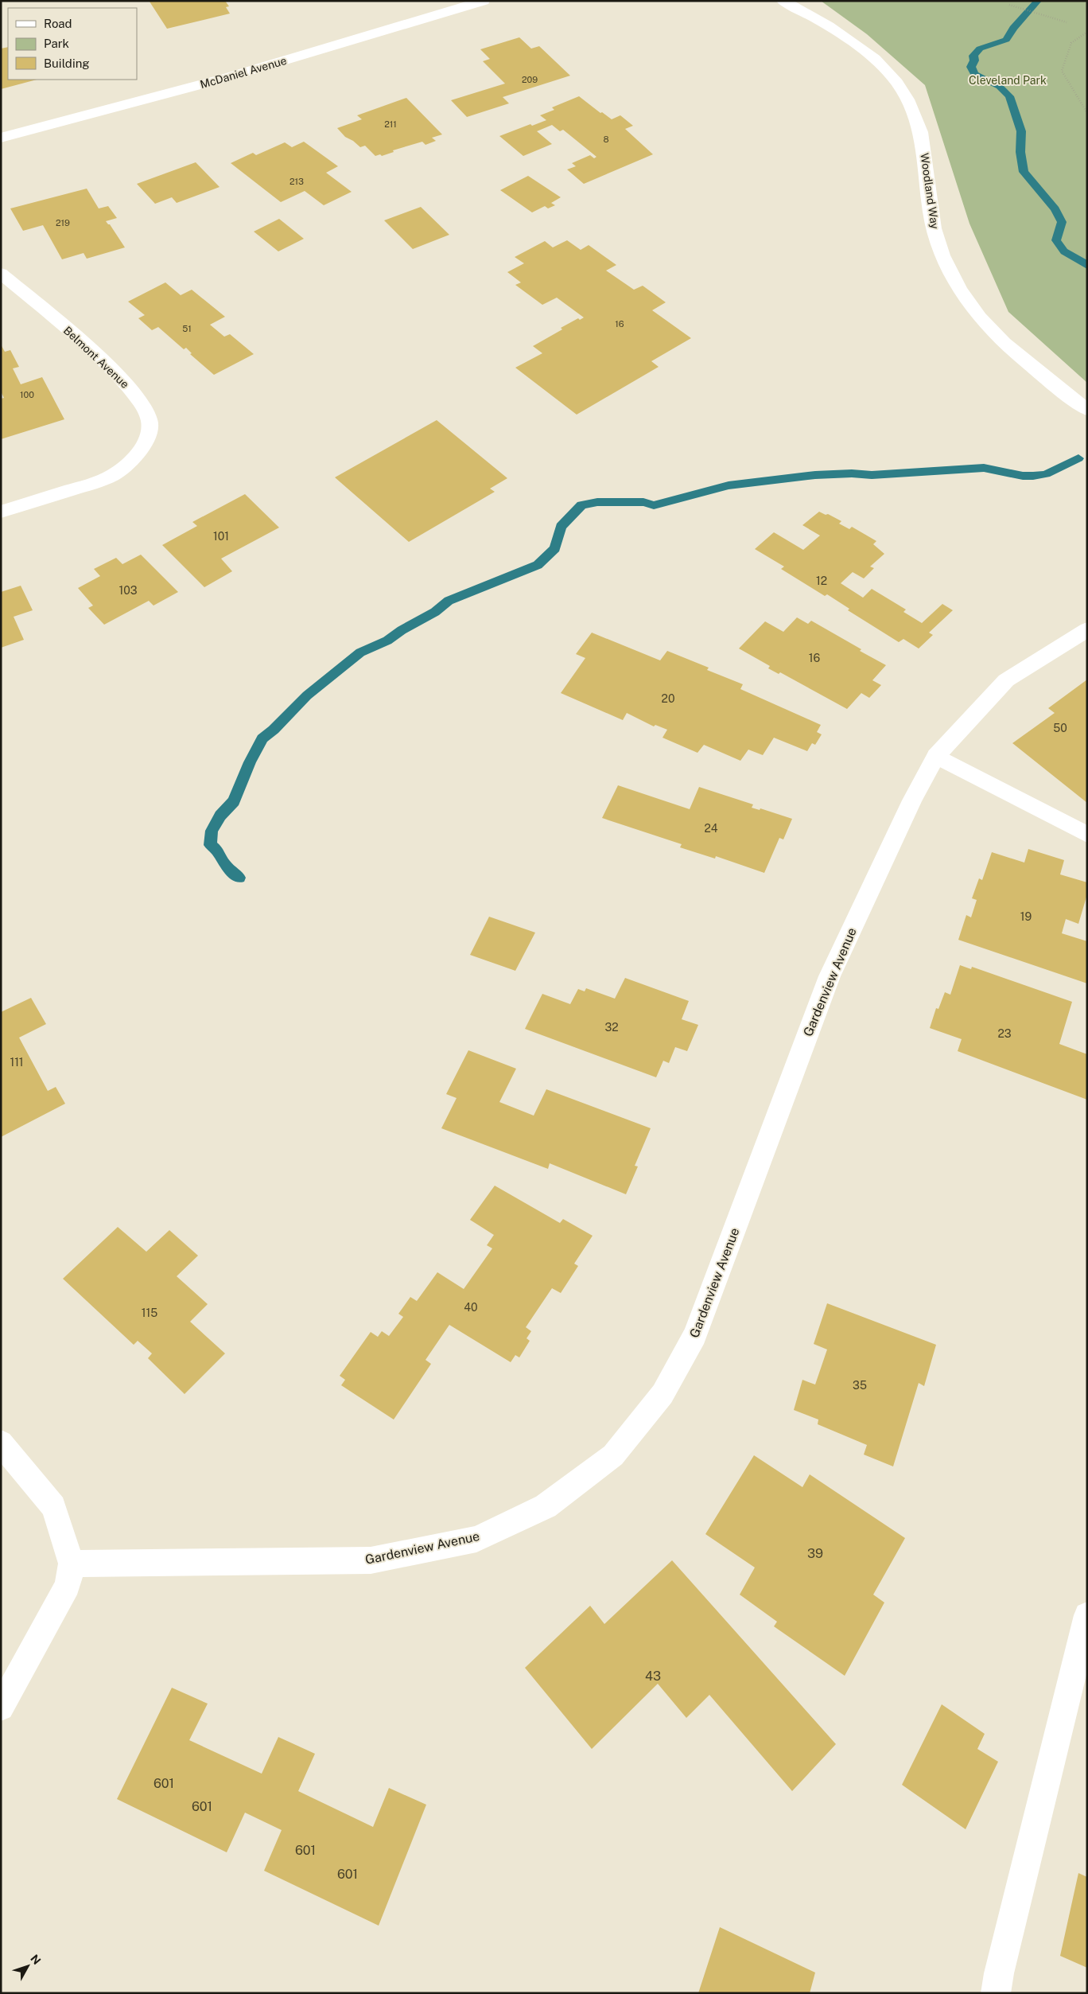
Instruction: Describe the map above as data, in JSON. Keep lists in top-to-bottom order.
{
  "streets": {
    "street": [
      "McDaniel Avenue",
      "Woodland Way",
      "Belmont Avenue",
      "Gardenview Avenue"
    ]
  },
  "parks": ["Cleveland Park"],
  "house_numbers": [
    "209",
    "211",
    "8",
    "213",
    "219",
    "16",
    "51",
    "100",
    "101",
    "12",
    "103",
    "16",
    "20",
    "50",
    "24",
    "19",
    "32",
    "23",
    "111",
    "40",
    "115",
    "35",
    "39",
    "43",
    "601",
    "601",
    "601",
    "601"
  ],
  "legend": ["Road", "Park", "Building"],
  "north": "top right"
}
